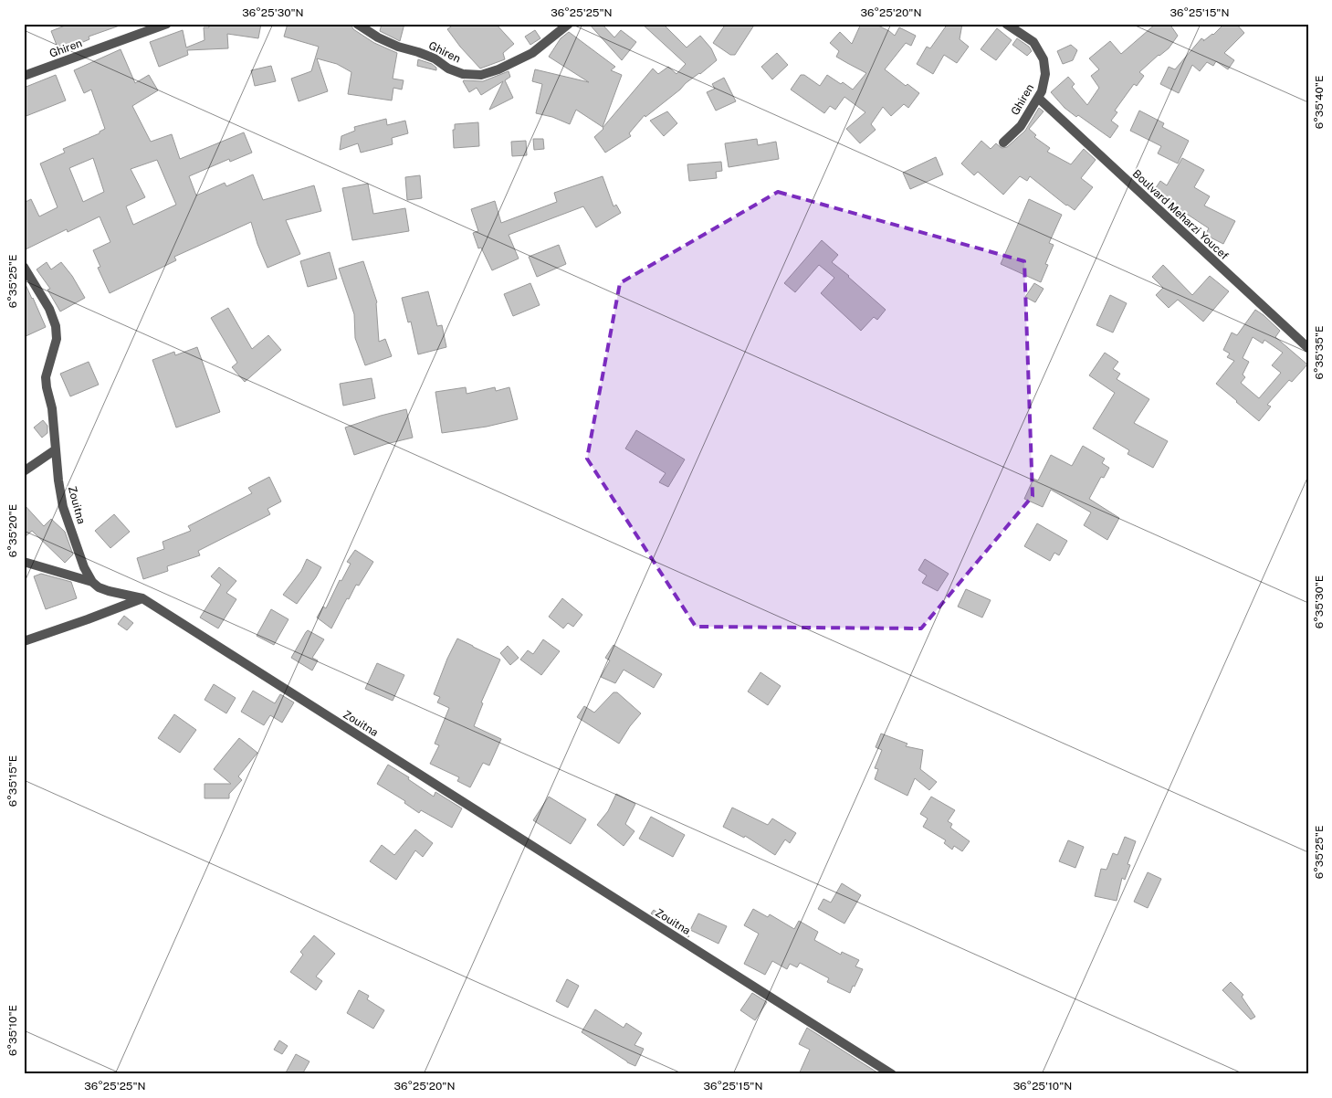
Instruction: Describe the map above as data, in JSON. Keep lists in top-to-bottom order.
{
  "streets": {
    "street": ["Ghiren", "Boulvard Meharzi Youcef", "Zouitna"]
  },
  "crossings": [
    ["Ghiren", "Boulvard Meharzi Youcef"]
  ],
  "coordinates": [
    "36°25'30\"N",
    "36°25'25\"N",
    "36°25'20\"N",
    "36°25'15\"N",
    "6°35'40\"E",
    "6°35'25\"E",
    "6°35'35\"E",
    "6°35'20\"E",
    "6°35'30\"E",
    "6°35'15\"E",
    "6°35'10\"E",
    "36°25'10\"N"
  ]
}
